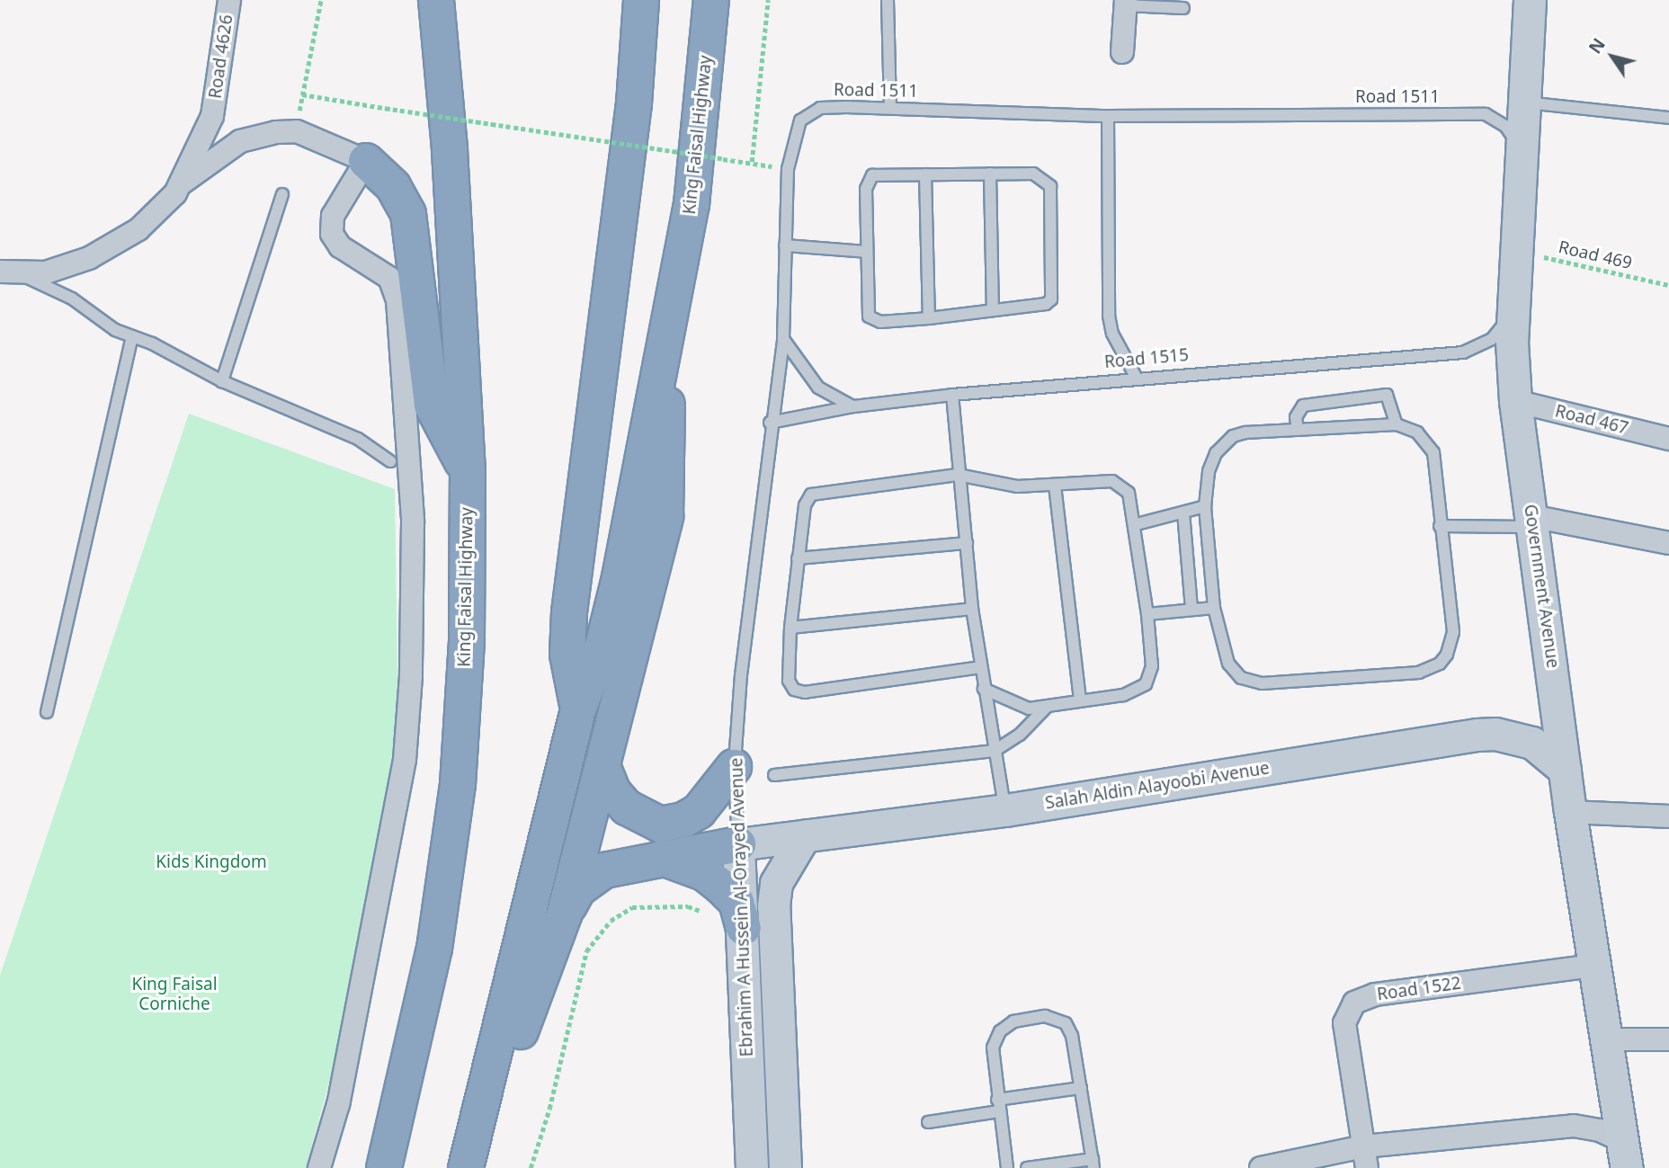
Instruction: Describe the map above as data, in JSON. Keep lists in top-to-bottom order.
{
  "streets": {
    "highway": ["King Faisal Highway"],
    "street": [
      "Road 4626",
      "Road 467",
      "Government Avenue",
      "Salah Aldin Alayoobi Avenue",
      "Ebrahim A Hussein Al-Orayed Avenue",
      "Road 1522"
    ],
    "lane": ["Road 1511", "Road 1515"],
    "path": ["Road 469"]
  },
  "crossings": [
    ["Road 1511", "Road 1515"],
    ["Road 1511", "Government Avenue"],
    ["Road 1511", "Ebrahim A Hussein Al-Orayed Avenue"],
    ["Road 469", "Government Avenue"],
    ["Road 1515", "Government Avenue"],
    ["Road 1515", "Ebrahim A Hussein Al-Orayed Avenue"],
    ["Road 467", "Government Avenue"],
    ["Government Avenue", "Salah Aldin Alayoobi Avenue"],
    ["Government Avenue", "Road 1522"],
    ["Salah Aldin Alayoobi Avenue", "Ebrahim A Hussein Al-Orayed Avenue"]
  ],
  "parks": ["Kids Kingdom", "King Faisal Corniche"],
  "north": "top left"
}
